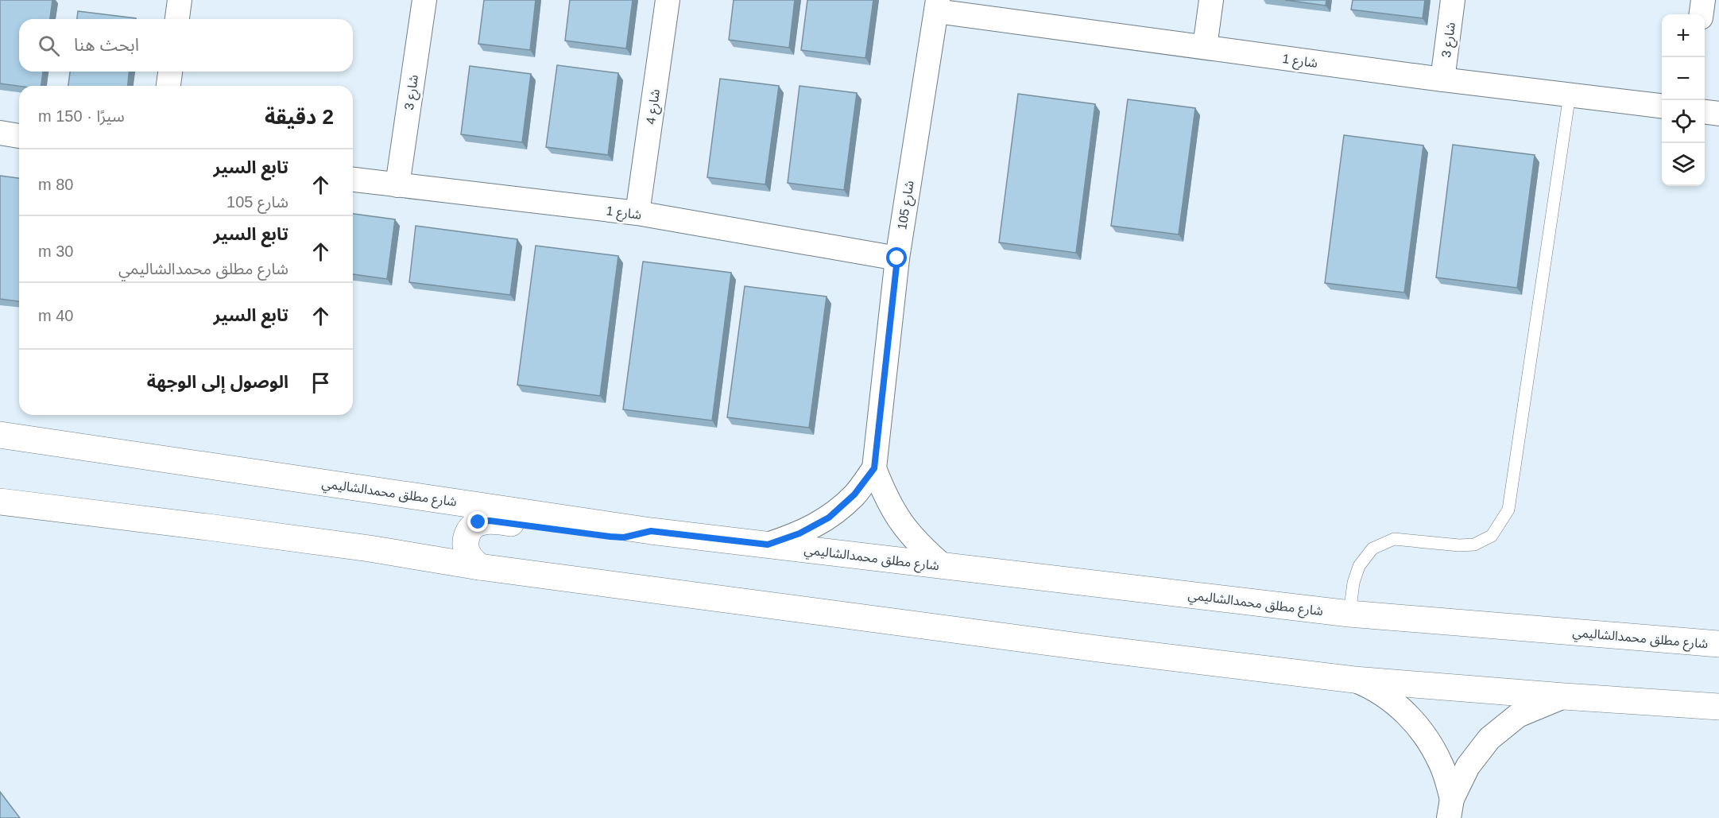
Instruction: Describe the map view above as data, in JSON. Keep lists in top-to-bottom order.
{
  "streets": {
    "street": [
      "شارع 3",
      "شارع 1",
      "شارع 4",
      "شارع 105",
      "شارع مطلق محمدالشاليمي"
    ]
  },
  "crossings": [
    ["شارع 3", "شارع 1"],
    ["شارع 1", "شارع 4"],
    ["شارع 1", "شارع 105"],
    ["شارع 105", "شارع مطلق محمدالشاليمي"]
  ],
  "page": {
    "map_buttons": ["+", "−"],
    "search": "ابحث هنا",
    "heading": ["2 دقيقة", "سيرًا · 150 m"],
    "list": [
      ["تابع السير", "شارع 105", "80 m"],
      ["تابع السير", "شارع مطلق محمدالشاليمي", "30 m"],
      ["تابع السير", "40 m"],
      "الوصول إلى الوجهة"
    ]
  }
}
